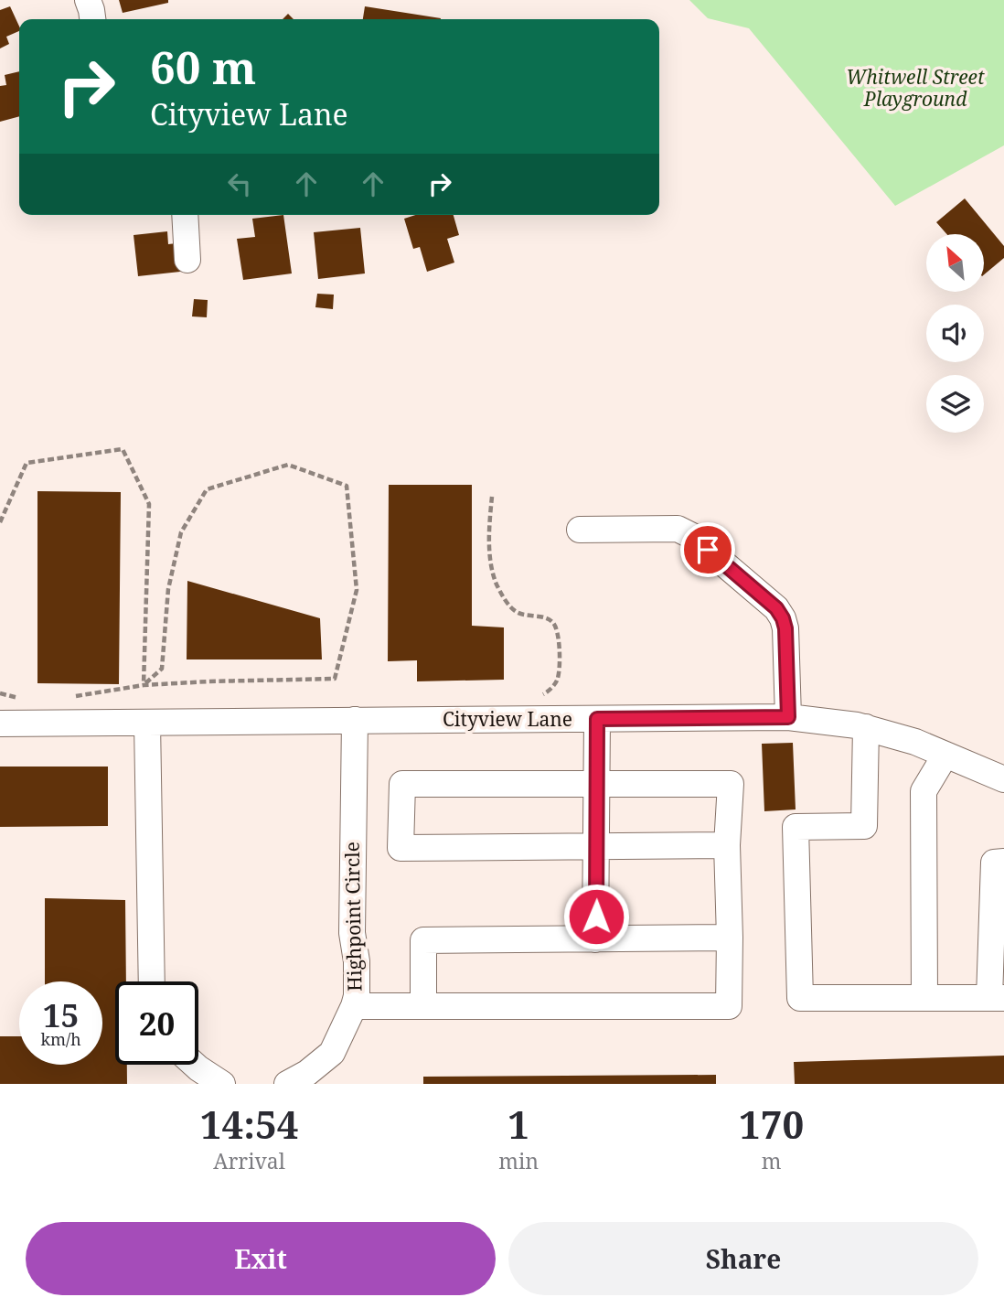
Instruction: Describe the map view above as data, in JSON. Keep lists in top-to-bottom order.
{
  "streets": {
    "street": ["Cityview Lane", "Highpoint Circle"]
  },
  "crossings": [
    ["Cityview Lane", "Highpoint Circle"]
  ],
  "parks": ["Whitwell Street Playground"],
  "north": "top left",
  "page": {
    "turn": ["60 m", "Cityview Lane"],
    "speed": "15 km/h",
    "limit": "20",
    "eta": [
      "14:54",
      "Arrival",
      "1",
      "min",
      "170",
      "m"
    ],
    "buttons": ["Exit", "Share"]
  }
}
